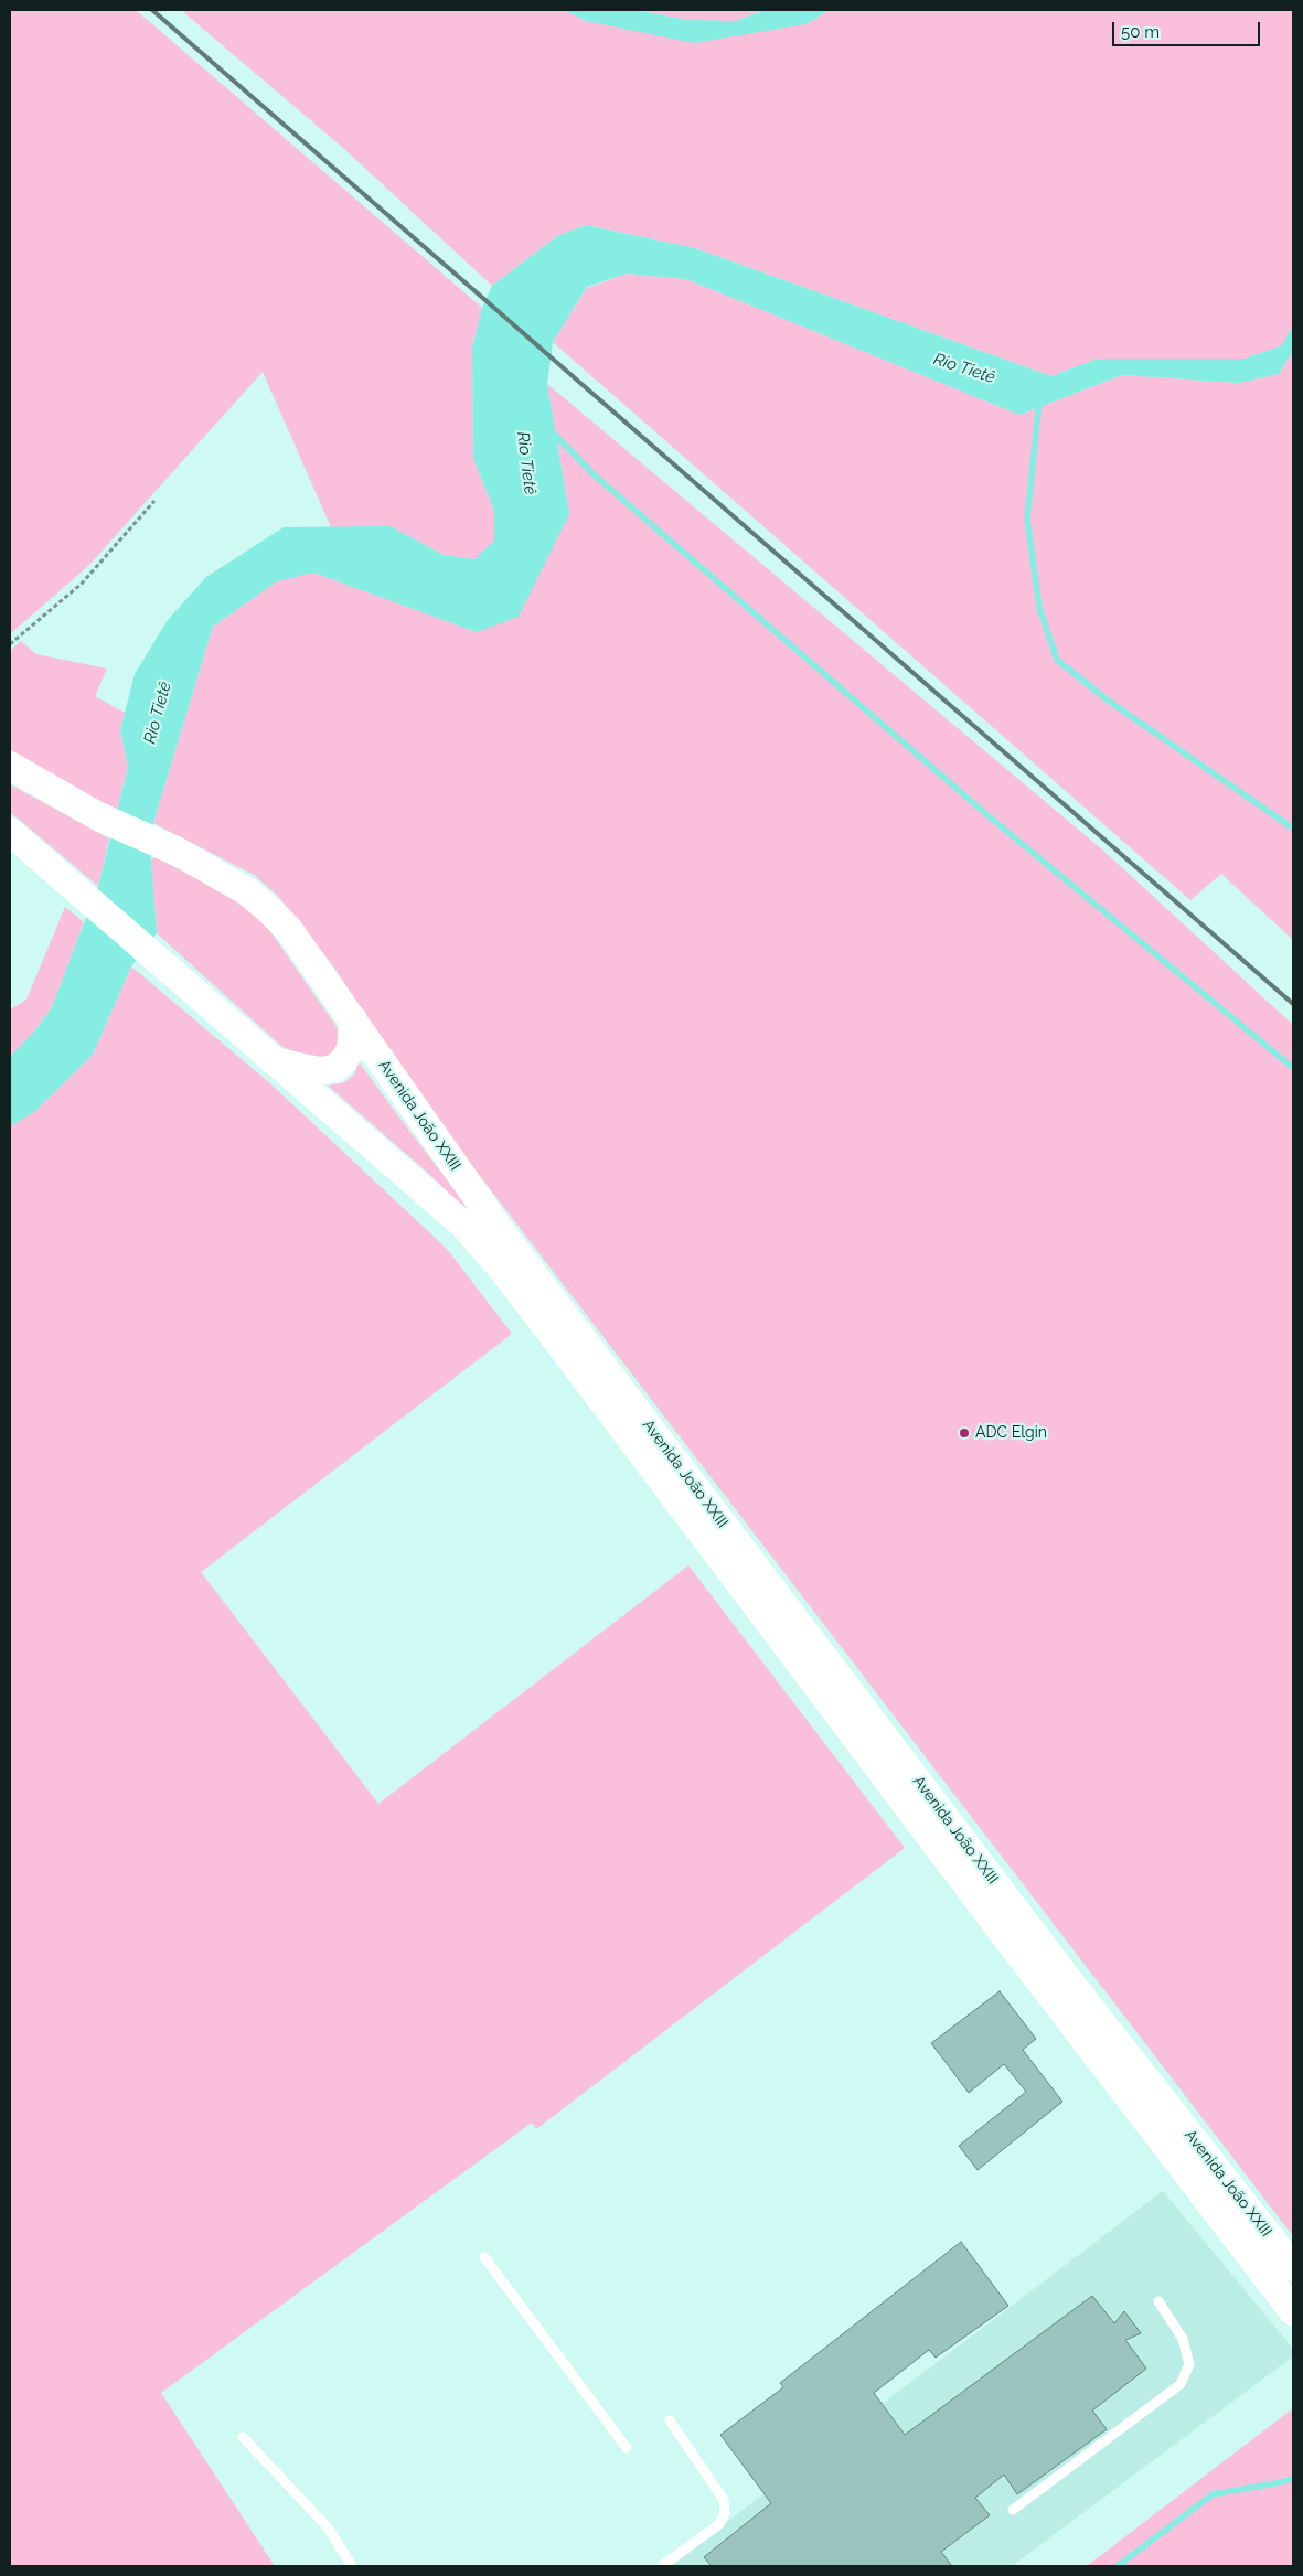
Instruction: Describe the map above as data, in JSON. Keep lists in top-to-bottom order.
{
  "streets": {
    "main road": ["Avenida João XXIII"]
  },
  "water": ["Rio Tietê"],
  "places": ["ADC Elgin"],
  "scale_bar": "50 m"
}
